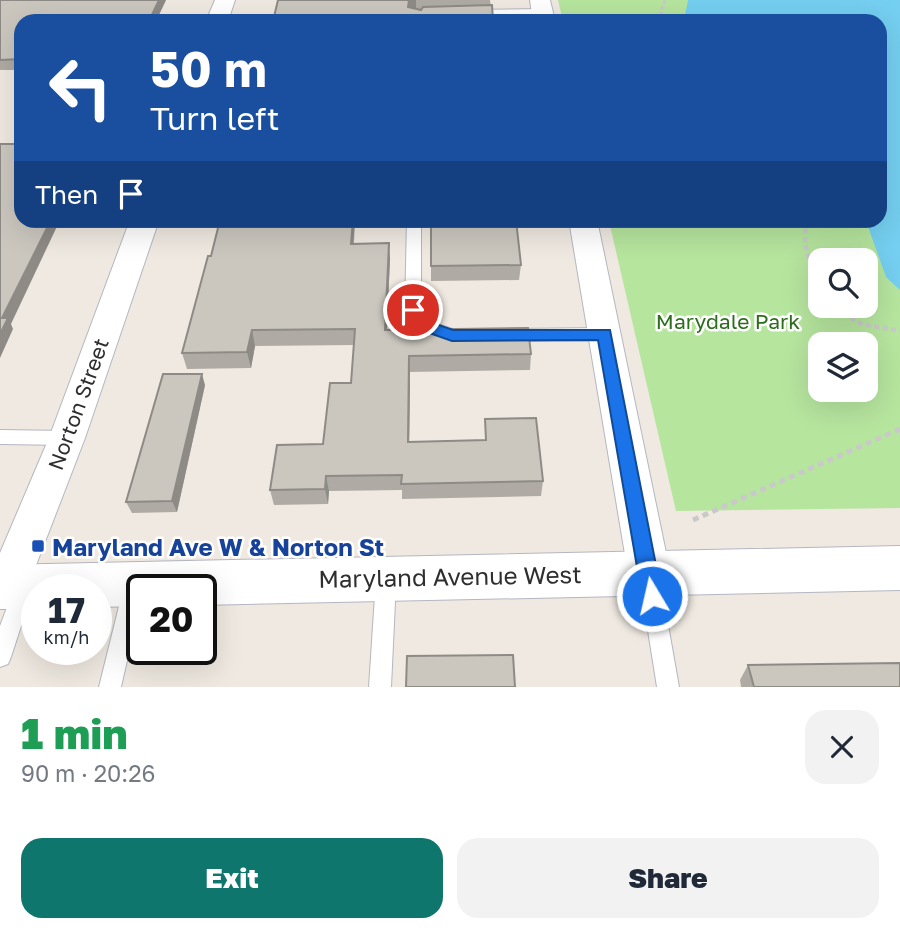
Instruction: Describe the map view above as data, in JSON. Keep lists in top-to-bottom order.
{
  "streets": {
    "main road": ["Maryland Avenue West"],
    "street": ["Norton Street"]
  },
  "crossings": [
    ["Norton Street", "Maryland Avenue West"]
  ],
  "parks": ["Marydale Park"],
  "places": {
    "transit": ["Maryland Ave W & Norton St"]
  },
  "page": {
    "turn": ["50 m", "Turn left"],
    "then": "Then",
    "speed": "17 km/h",
    "limit": "20",
    "heading": ["1 min", "90 m · 20:26"],
    "buttons": ["Exit", "Share"]
  }
}
